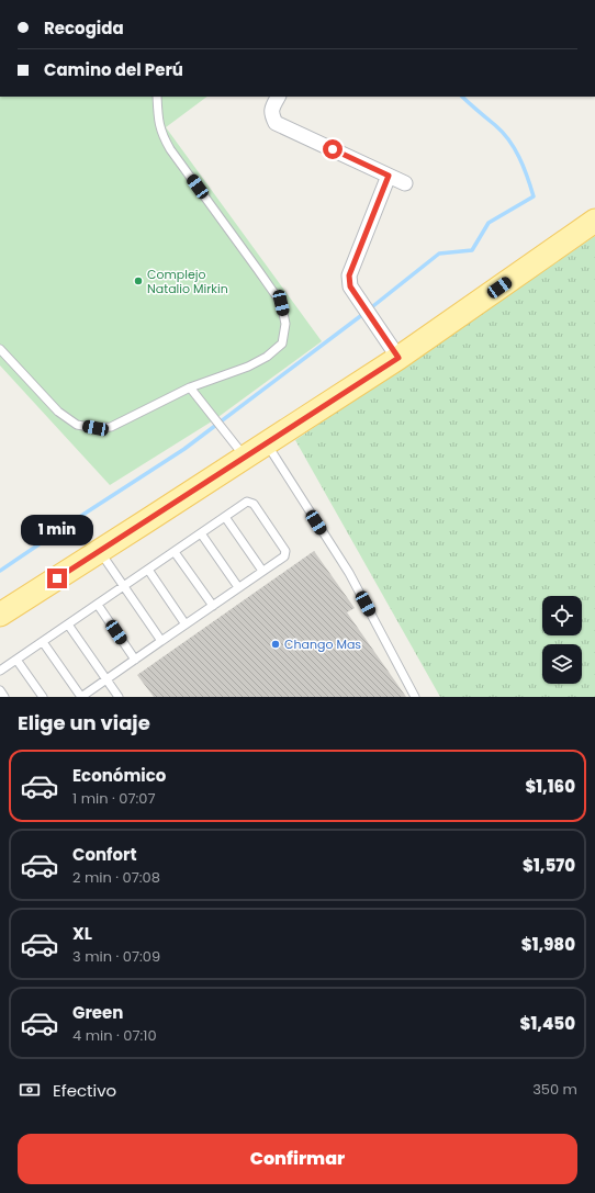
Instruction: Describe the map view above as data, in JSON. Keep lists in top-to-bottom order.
{
  "places": ["Complejo Natalio Mirkin", "Chango Mas"],
  "page": {
    "banner": ["Recogida", "Camino del Perú"],
    "bubble": "1 min",
    "heading": "Elige un viaje",
    "list": [
      {
        "name": "Económico",
        "note": "1 min · 07:07",
        "value": "$1,160"
      },
      {
        "name": "Confort",
        "note": "2 min · 07:08",
        "value": "$1,570"
      },
      {
        "name": "XL",
        "note": "3 min · 07:09",
        "value": "$1,980"
      },
      {
        "name": "Green",
        "note": "4 min · 07:10",
        "value": "$1,450"
      }
    ],
    "pay": ["Efectivo", "350 m"],
    "buttons": "Confirmar"
  }
}
